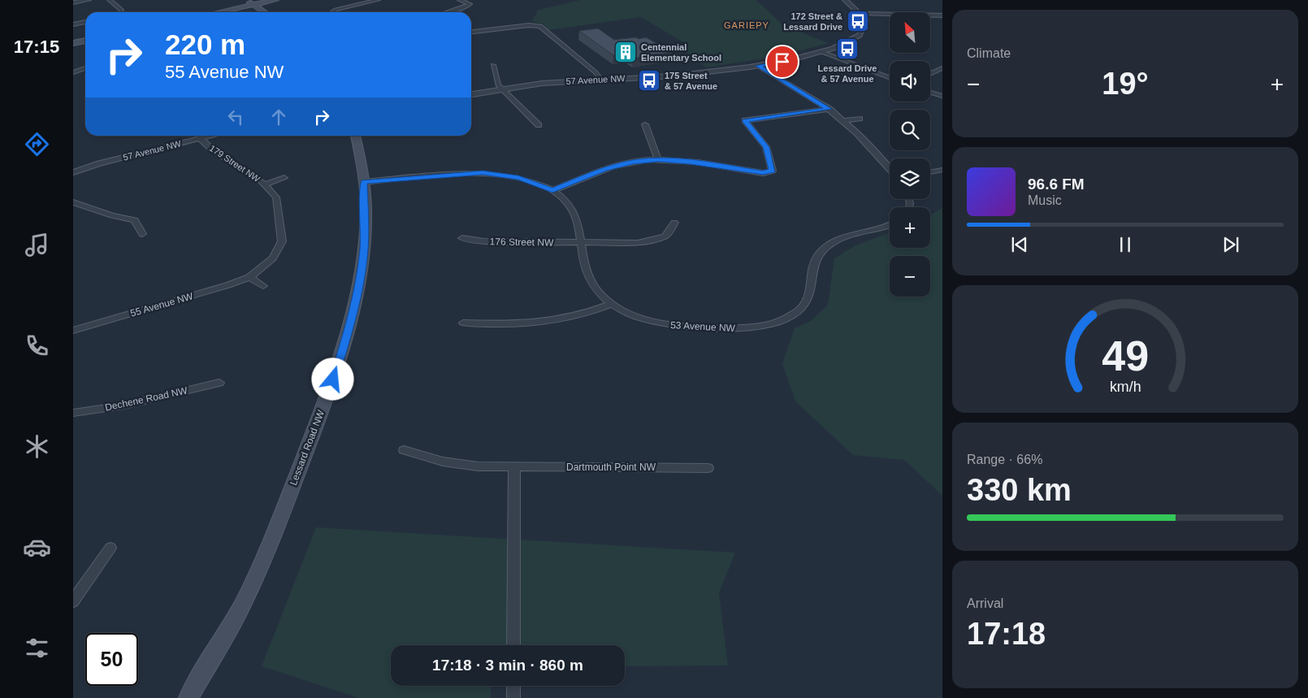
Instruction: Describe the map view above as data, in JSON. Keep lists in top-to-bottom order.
{
  "streets": {
    "main road": ["Lessard Road NW"],
    "street": [
      "57 Avenue NW",
      "179 Street NW",
      "176 Street NW",
      "55 Avenue NW",
      "53 Avenue NW",
      "Dechene Road NW",
      "Dartmouth Point NW"
    ]
  },
  "crossings": [
    ["179 Street NW", "55 Avenue NW"]
  ],
  "districts": ["GARIEPY"],
  "places": {
    "bus stop": ["172 Street & Lessard Drive", "Lessard Drive & 57 Avenue", "175 Street & 57 Avenue"],
    "building": ["Centennial Elementary School"]
  },
  "north": "top left",
  "page": {
    "tabs": "17:15",
    "tile": [
      "Climate",
      ["Range · 66%", "330 km"],
      ["Arrival", "17:18"]
    ],
    "map_buttons": ["+", "−"],
    "turn": ["220 m", "55 Avenue NW"],
    "heat": ["−", "19°", "+"],
    "song": ["96.6 FM", "Music"],
    "limit": "50",
    "trip": "17:18 · 3 min · 860 m",
    "gauge": ["49", "km/h"]
  }
}
